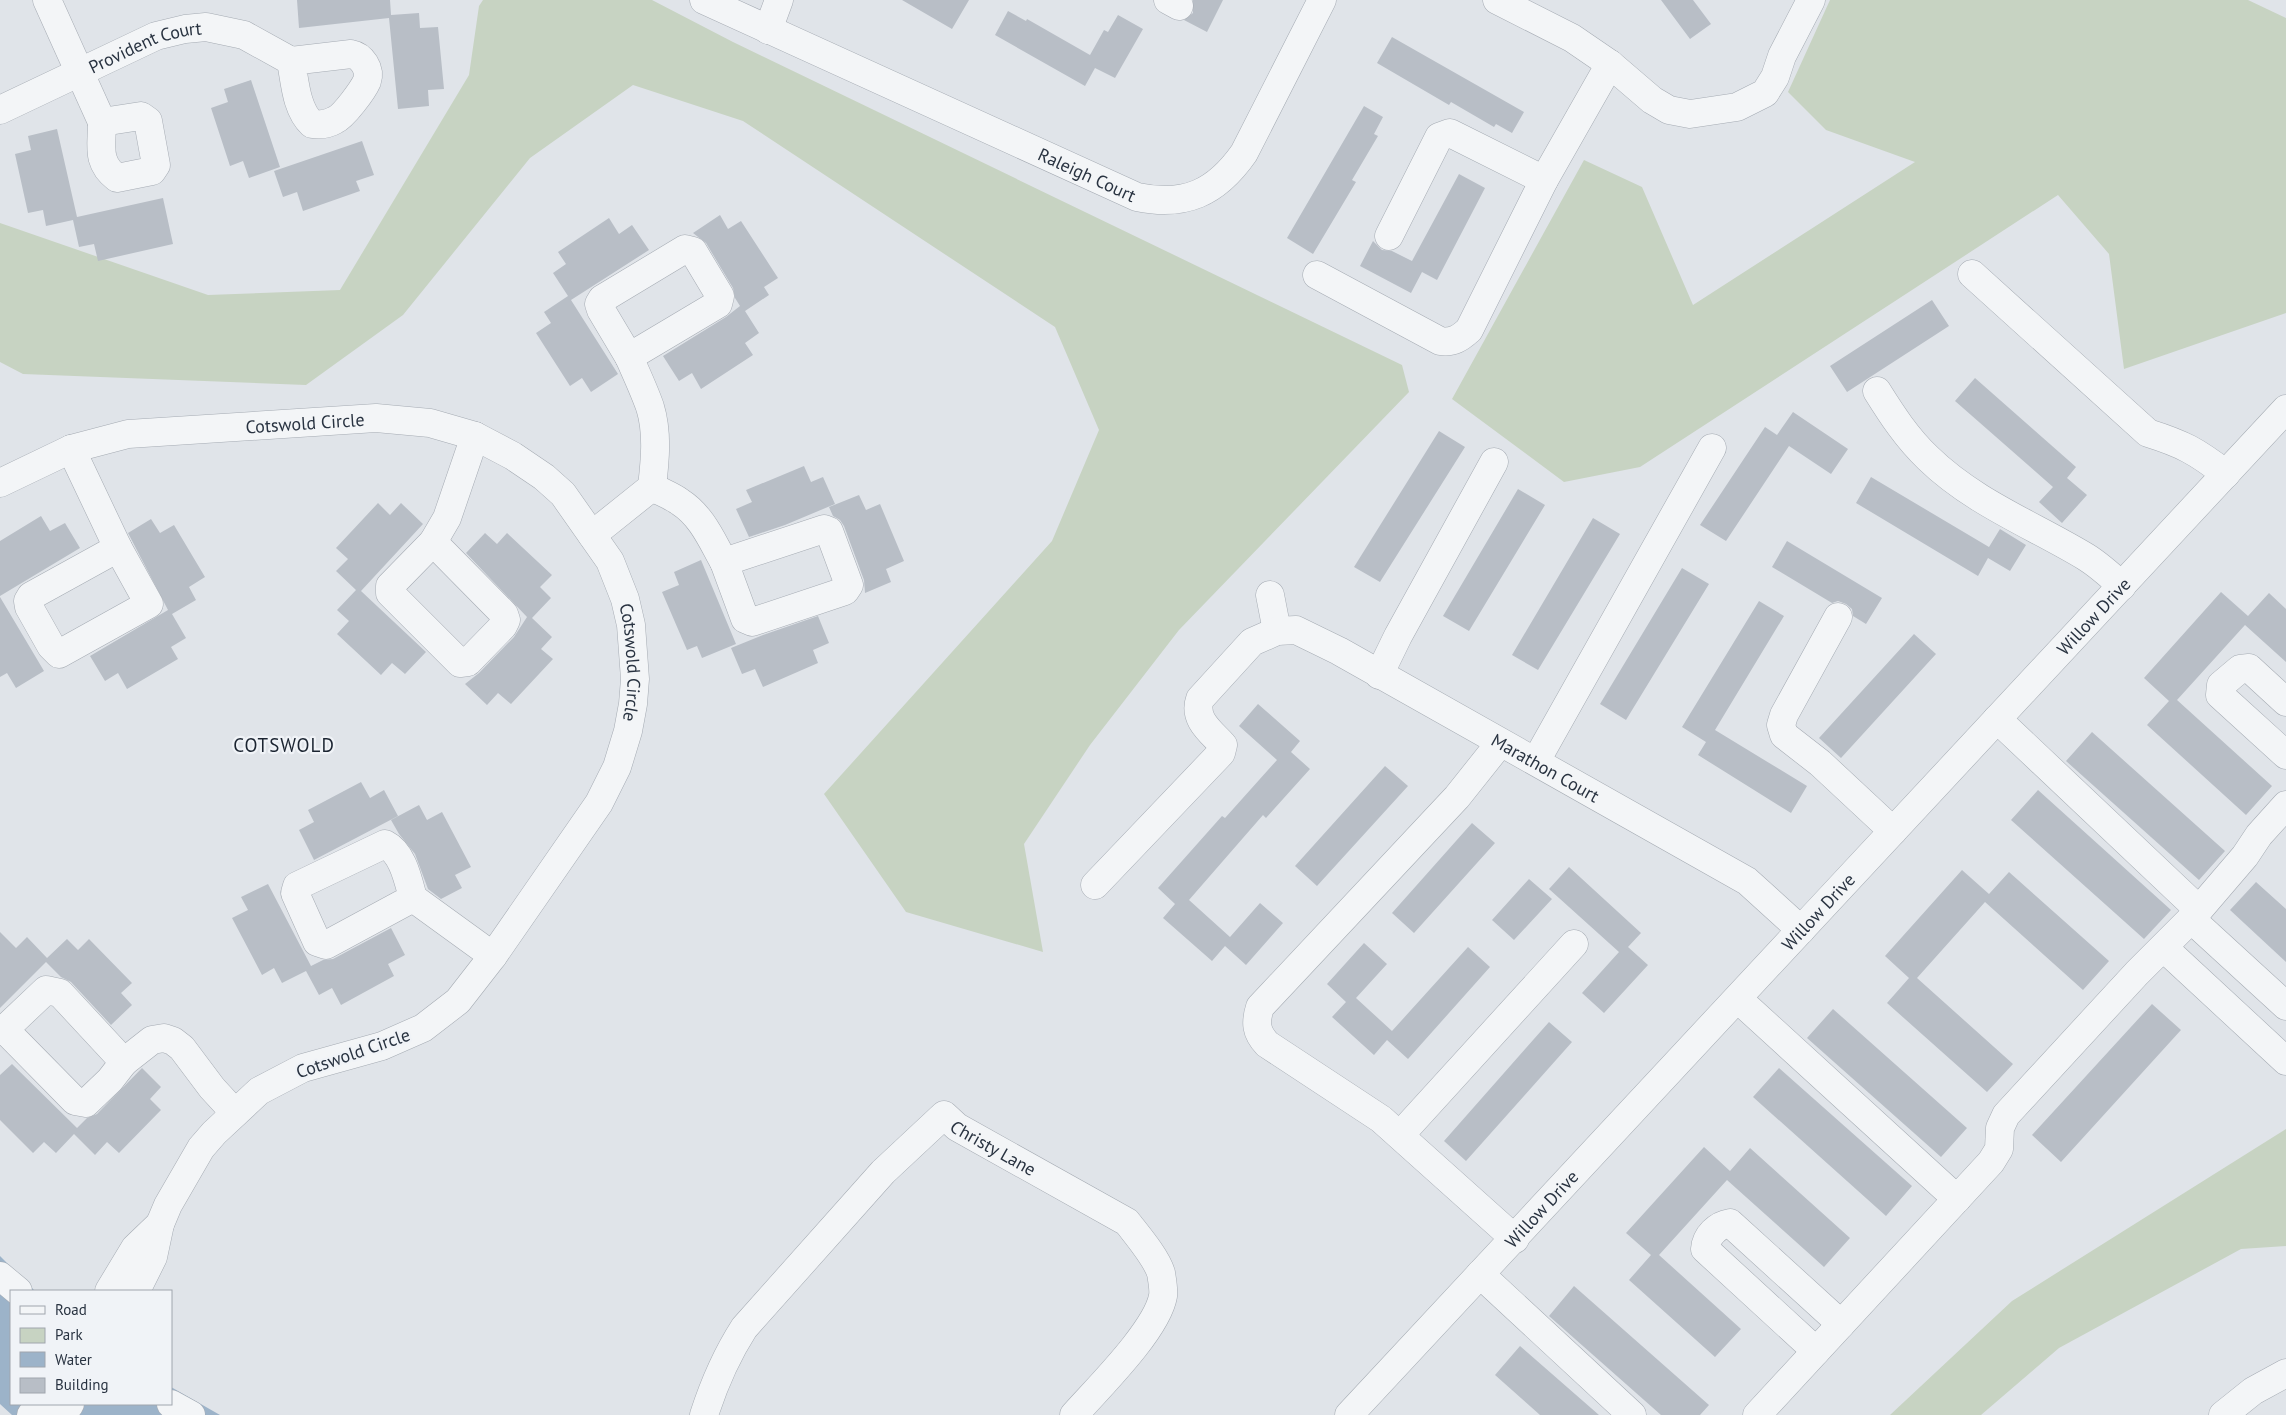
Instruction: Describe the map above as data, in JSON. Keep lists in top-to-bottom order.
{
  "streets": {
    "street": [
      "Provident Court",
      "Raleigh Court",
      "Cotswold Circle",
      "Willow Drive",
      "Marathon Court",
      "Christy Lane"
    ]
  },
  "crossings": [
    ["Willow Drive", "Marathon Court"]
  ],
  "districts": ["COTSWOLD"],
  "legend": [
    "Road",
    "Park",
    "Water",
    "Building"
  ]
}
